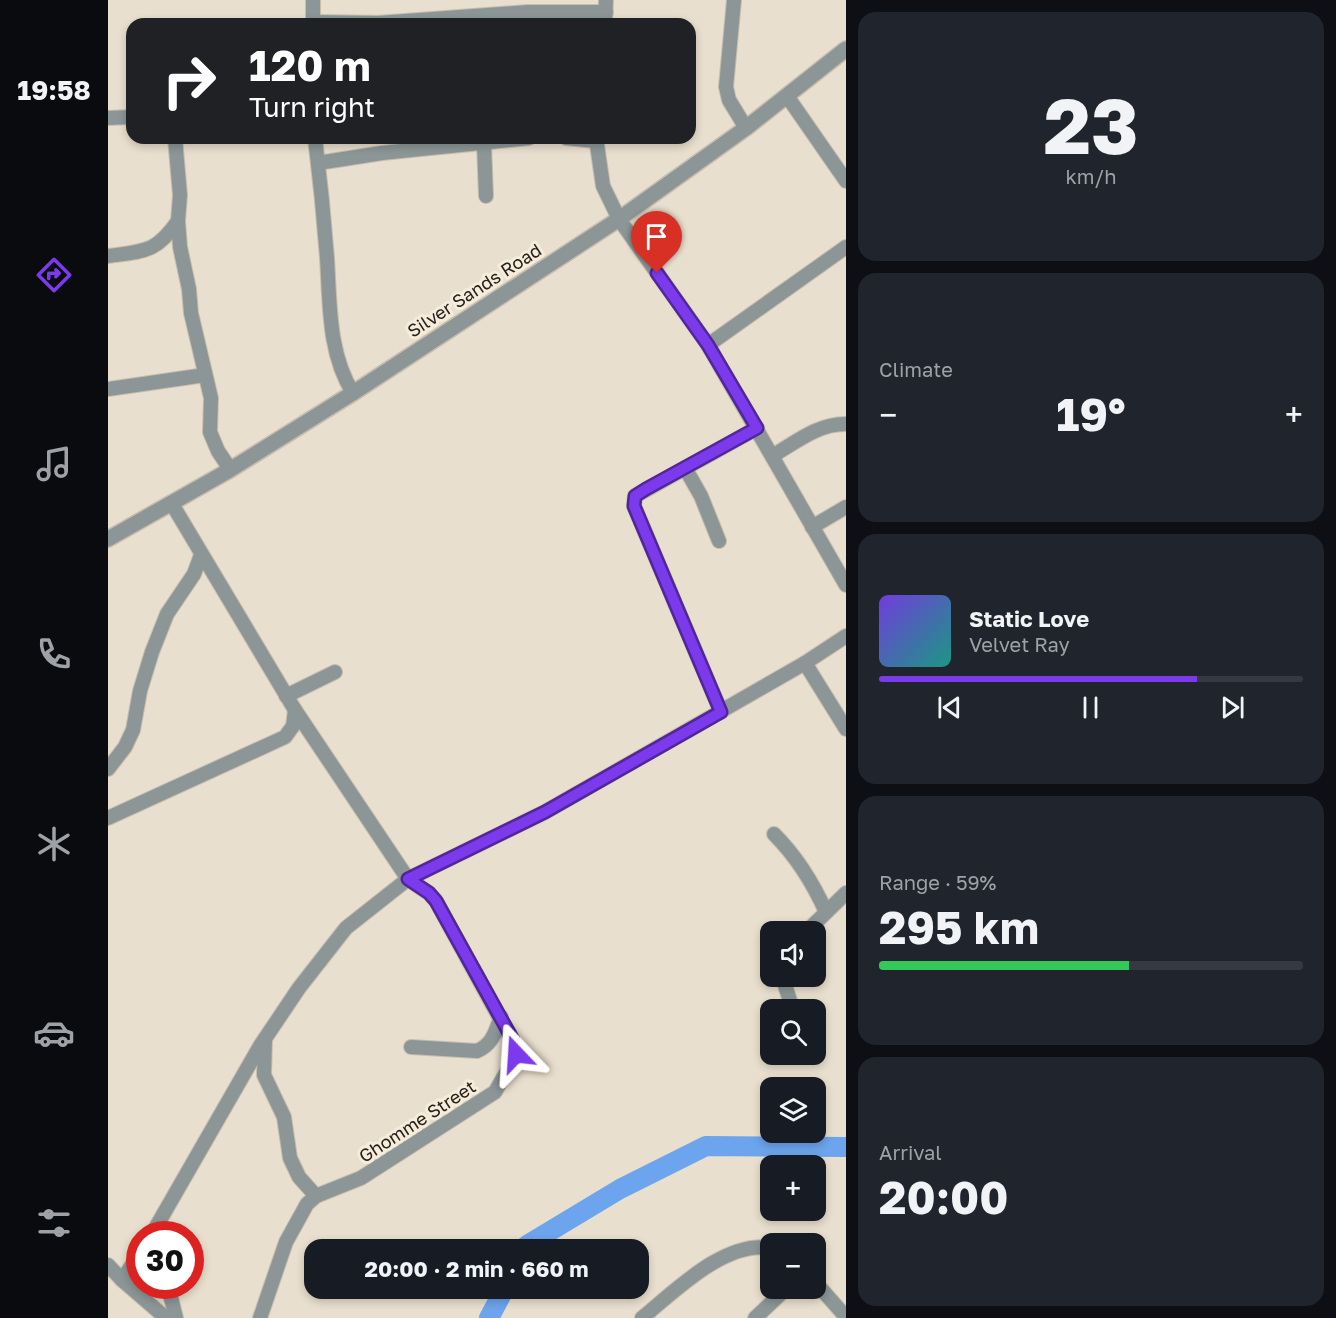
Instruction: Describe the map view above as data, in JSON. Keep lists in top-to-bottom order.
{
  "streets": {
    "street": ["Silver Sands Road", "Ghomme Street"]
  },
  "page": {
    "tabs": "19:58",
    "tile": [
      ["23", "km/h"],
      "Climate",
      ["Range · 59%", "295 km"],
      ["Arrival", "20:00"]
    ],
    "turn": ["120 m", "Turn right"],
    "heat": ["−", "19°", "+"],
    "song": ["Static Love", "Velvet Ray"],
    "map_buttons": ["+", "−"],
    "limit": "30",
    "trip": "20:00 · 2 min · 660 m"
  }
}
